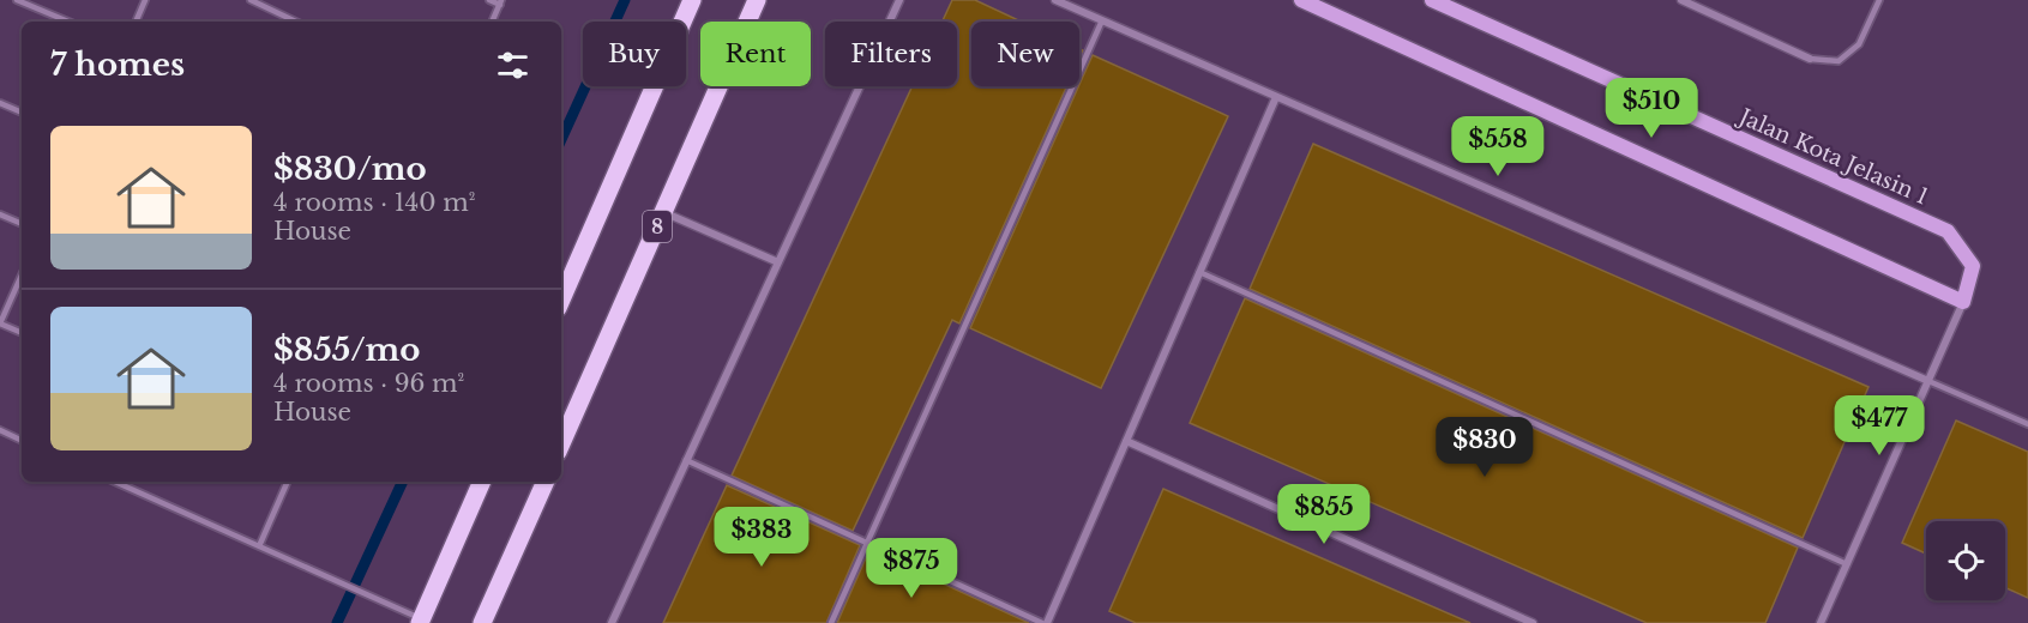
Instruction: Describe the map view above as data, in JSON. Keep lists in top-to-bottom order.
{
  "streets": {
    "main road": ["8"],
    "street": ["Jalan Kota Jelasin 1"]
  },
  "page": {
    "chip": [
      "Buy",
      "Rent",
      "Filters",
      "New"
    ],
    "heading": "7 homes",
    "price": [
      "$510",
      "$558",
      "$477",
      "$830",
      "$855",
      "$383",
      "$875"
    ],
    "list": [
      {
        "name": "$830/mo",
        "note": "4 rooms · 140 m² · House"
      },
      {
        "name": "$855/mo",
        "note": "4 rooms · 96 m² · House"
      }
    ]
  }
}
